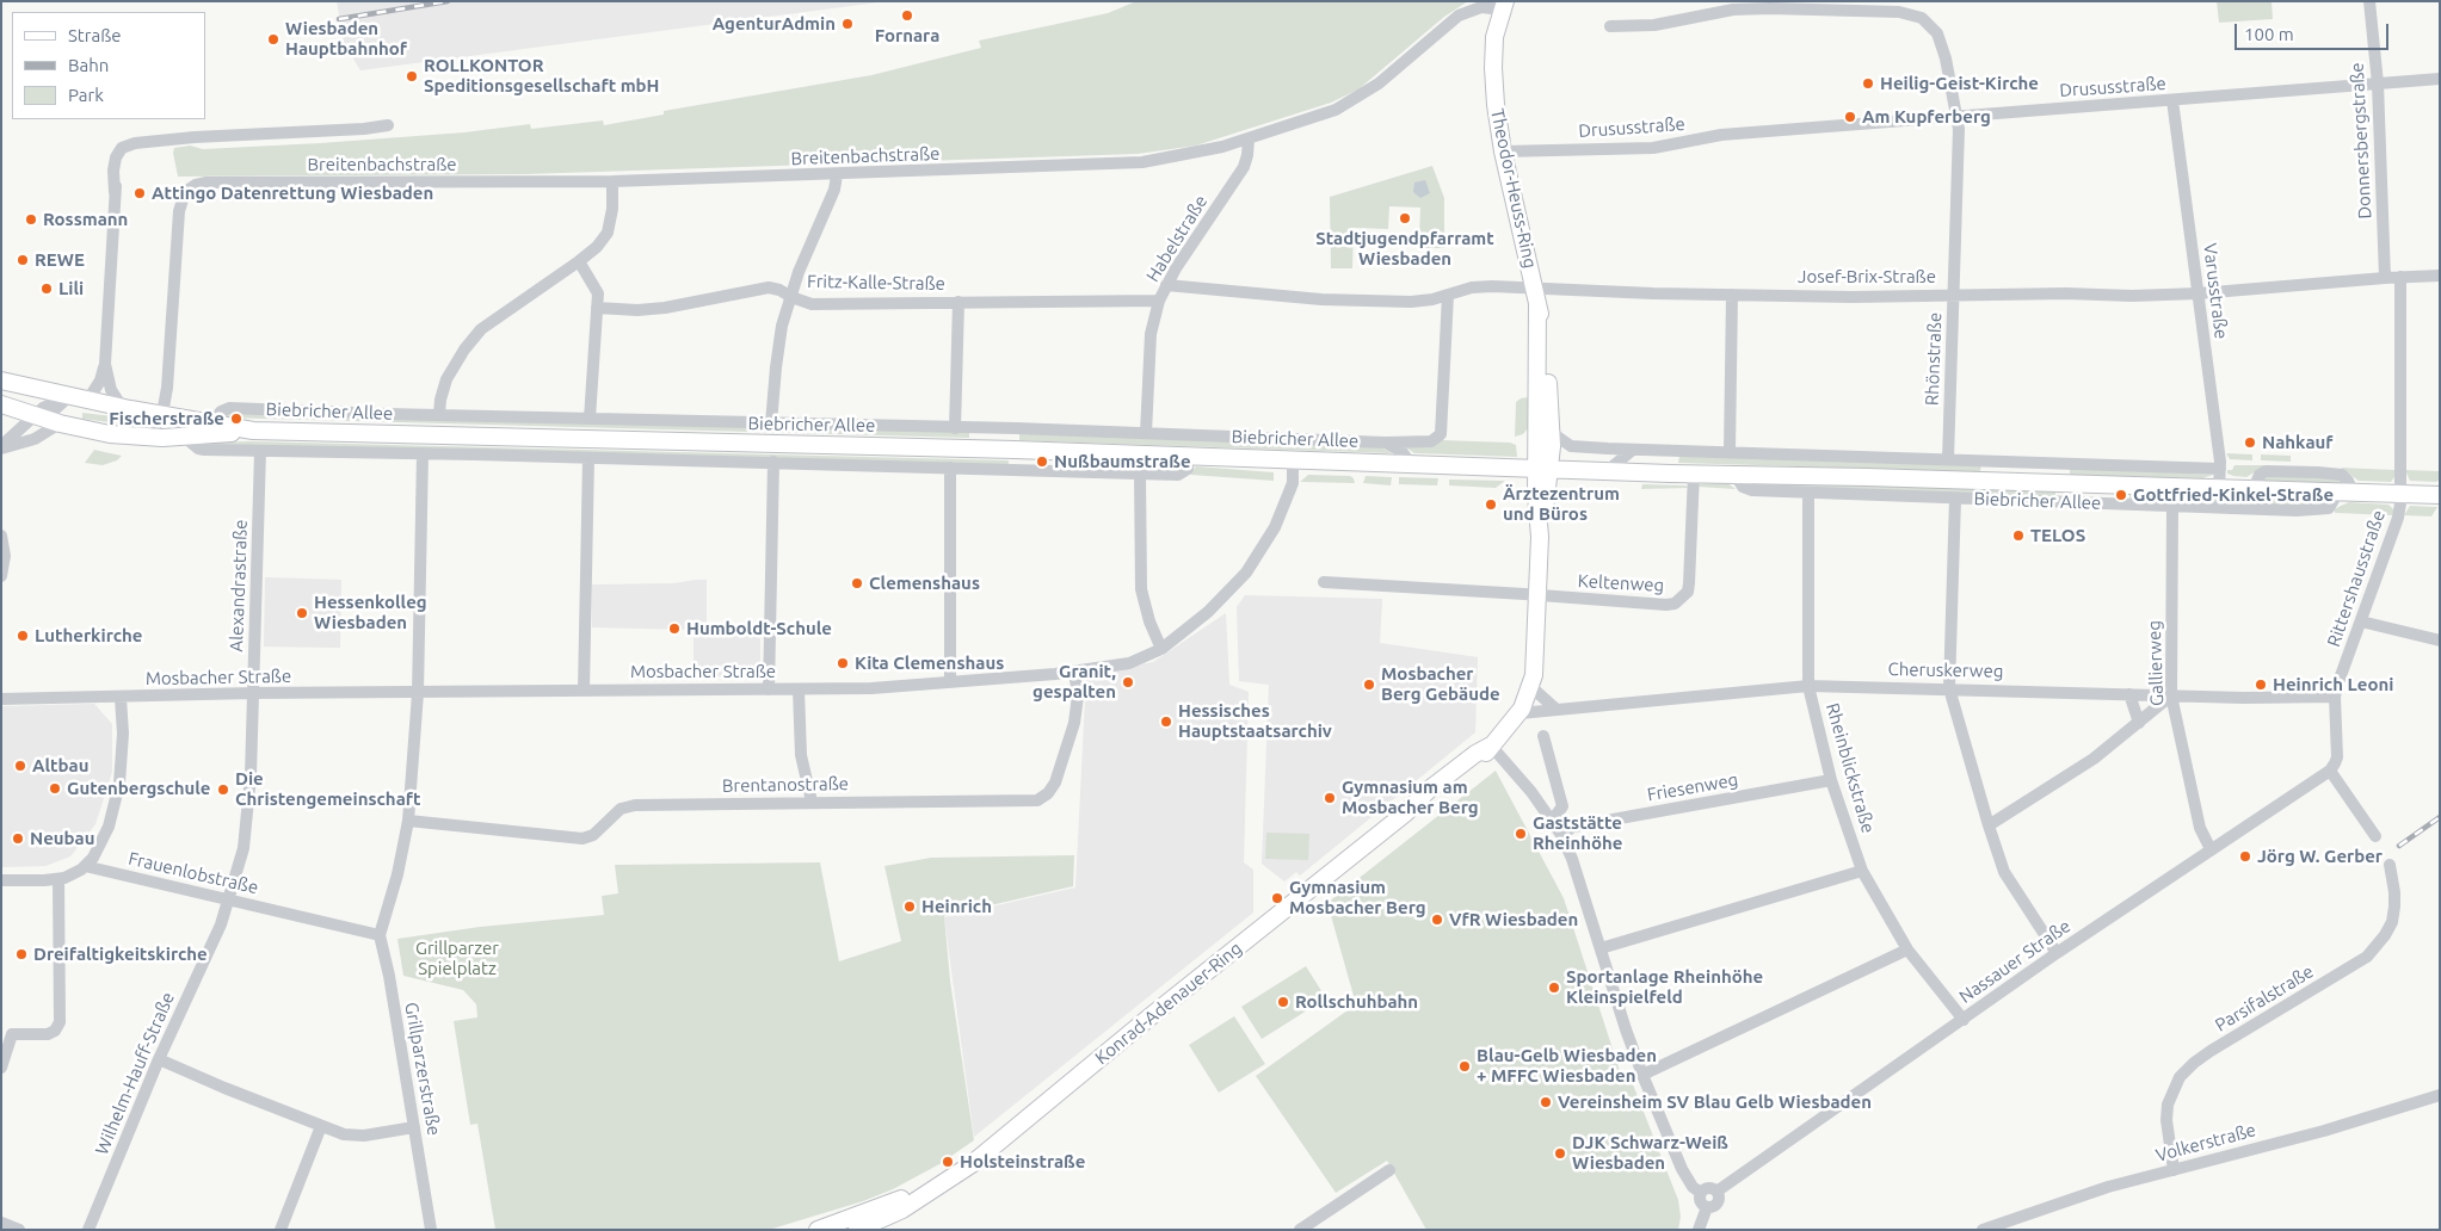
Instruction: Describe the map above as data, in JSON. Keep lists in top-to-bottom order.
{
  "streets": {
    "main road": ["Theodor-Heuss-Ring", "Biebricher Allee", "Konrad-Adenauer-Ring"],
    "street": [
      "Drususstraße",
      "Donnersbergstraße",
      "Breitenbachstraße",
      "Habelstraße",
      "Josef-Brix-Straße",
      "Fritz-Kalle-Straße",
      "Varusstraße",
      "Rhönstraße",
      "Rittershausstraße",
      "Keltenweg",
      "Alexandrastraße",
      "Gallierweg",
      "Cheruskerweg",
      "Mosbacher Straße",
      "Rheinblickstraße",
      "Brentanostraße",
      "Friesenweg",
      "Frauenlobstraße",
      "Nassauer Straße",
      "Parsifalstraße",
      "Grillparzerstraße",
      "Wilhelm-Hauff-Straße",
      "Volkerstraße"
    ]
  },
  "crossings": [
    ["Drususstraße", "Donnersbergstraße"],
    ["Drususstraße", "Theodor-Heuss-Ring"],
    ["Drususstraße", "Varusstraße"],
    ["Drususstraße", "Rhönstraße"],
    ["Donnersbergstraße", "Josef-Brix-Straße"],
    ["Breitenbachstraße", "Theodor-Heuss-Ring"],
    ["Breitenbachstraße", "Habelstraße"],
    ["Breitenbachstraße", "Biebricher Allee"],
    ["Theodor-Heuss-Ring", "Josef-Brix-Straße"],
    ["Theodor-Heuss-Ring", "Biebricher Allee"],
    ["Theodor-Heuss-Ring", "Konrad-Adenauer-Ring"],
    ["Habelstraße", "Fritz-Kalle-Straße"],
    ["Habelstraße", "Biebricher Allee"],
    ["Josef-Brix-Straße", "Varusstraße"],
    ["Josef-Brix-Straße", "Rhönstraße"],
    ["Varusstraße", "Biebricher Allee"],
    ["Biebricher Allee", "Rittershausstraße"],
    ["Biebricher Allee", "Keltenweg"],
    ["Biebricher Allee", "Alexandrastraße"],
    ["Biebricher Allee", "Gallierweg"],
    ["Biebricher Allee", "Mosbacher Straße"],
    ["Biebricher Allee", "Rheinblickstraße"],
    ["Biebricher Allee", "Konrad-Adenauer-Ring"],
    ["Biebricher Allee", "Grillparzerstraße"],
    ["Rittershausstraße", "Cheruskerweg"],
    ["Rittershausstraße", "Nassauer Straße"],
    ["Keltenweg", "Konrad-Adenauer-Ring"],
    ["Alexandrastraße", "Mosbacher Straße"],
    ["Alexandrastraße", "Frauenlobstraße"],
    ["Alexandrastraße", "Wilhelm-Hauff-Straße"],
    ["Gallierweg", "Cheruskerweg"],
    ["Gallierweg", "Nassauer Straße"],
    ["Cheruskerweg", "Rheinblickstraße"],
    ["Cheruskerweg", "Konrad-Adenauer-Ring"],
    ["Mosbacher Straße", "Brentanostraße"],
    ["Mosbacher Straße", "Grillparzerstraße"],
    ["Rheinblickstraße", "Friesenweg"],
    ["Rheinblickstraße", "Nassauer Straße"],
    ["Brentanostraße", "Grillparzerstraße"],
    ["Frauenlobstraße", "Grillparzerstraße"],
    ["Frauenlobstraße", "Wilhelm-Hauff-Straße"],
    ["Parsifalstraße", "Volkerstraße"]
  ],
  "parks": ["Grillparzer Spielplatz"],
  "places": [
    "Fornara",
    "AgenturAdmin",
    "Wiesbaden Hauptbahnhof",
    "ROLLKONTOR Speditionsgesellschaft mbH",
    "Heilig-Geist-Kirche",
    "Am Kupferberg",
    "Attingo Datenrettung Wiesbaden",
    "Stadtjugendpfarramt Wiesbaden",
    "Rossmann",
    "REWE",
    "Lili",
    "Fischerstraße",
    "Nahkauf",
    "Nußbaumstraße",
    "Gottfried-Kinkel-Straße",
    "Ärztezentrum und Büros",
    "TELOS",
    "Clemenshaus",
    "Hessenkolleg Wiesbaden",
    "Humboldt-Schule",
    "Lutherkirche",
    "Kita Clemenshaus",
    "Granit, gespalten",
    "Mosbacher Berg Gebäude",
    "Heinrich Leoni",
    "Hessisches Hauptstaatsarchiv",
    "Altbau",
    "Gutenbergschule",
    "Die Christengemeinschaft",
    "Gymnasium am Mosbacher Berg",
    "Gaststätte Rheinhöhe",
    "Neubau",
    "Jörg W. Gerber",
    "Gymnasium Mosbacher Berg",
    "Heinrich",
    "VfR Wiesbaden",
    "Dreifaltigkeitskirche",
    "Sportanlage Rheinhöhe Kleinspielfeld",
    "Rollschuhbahn",
    "Blau-Gelb Wiesbaden + MFFC Wiesbaden",
    "Vereinsheim SV Blau Gelb Wiesbaden",
    "DJK Schwarz-Weiß Wiesbaden",
    "Holsteinstraße"
  ],
  "legend": ["Straße", "Bahn", "Park"],
  "scale_bar": "100 m"
}
